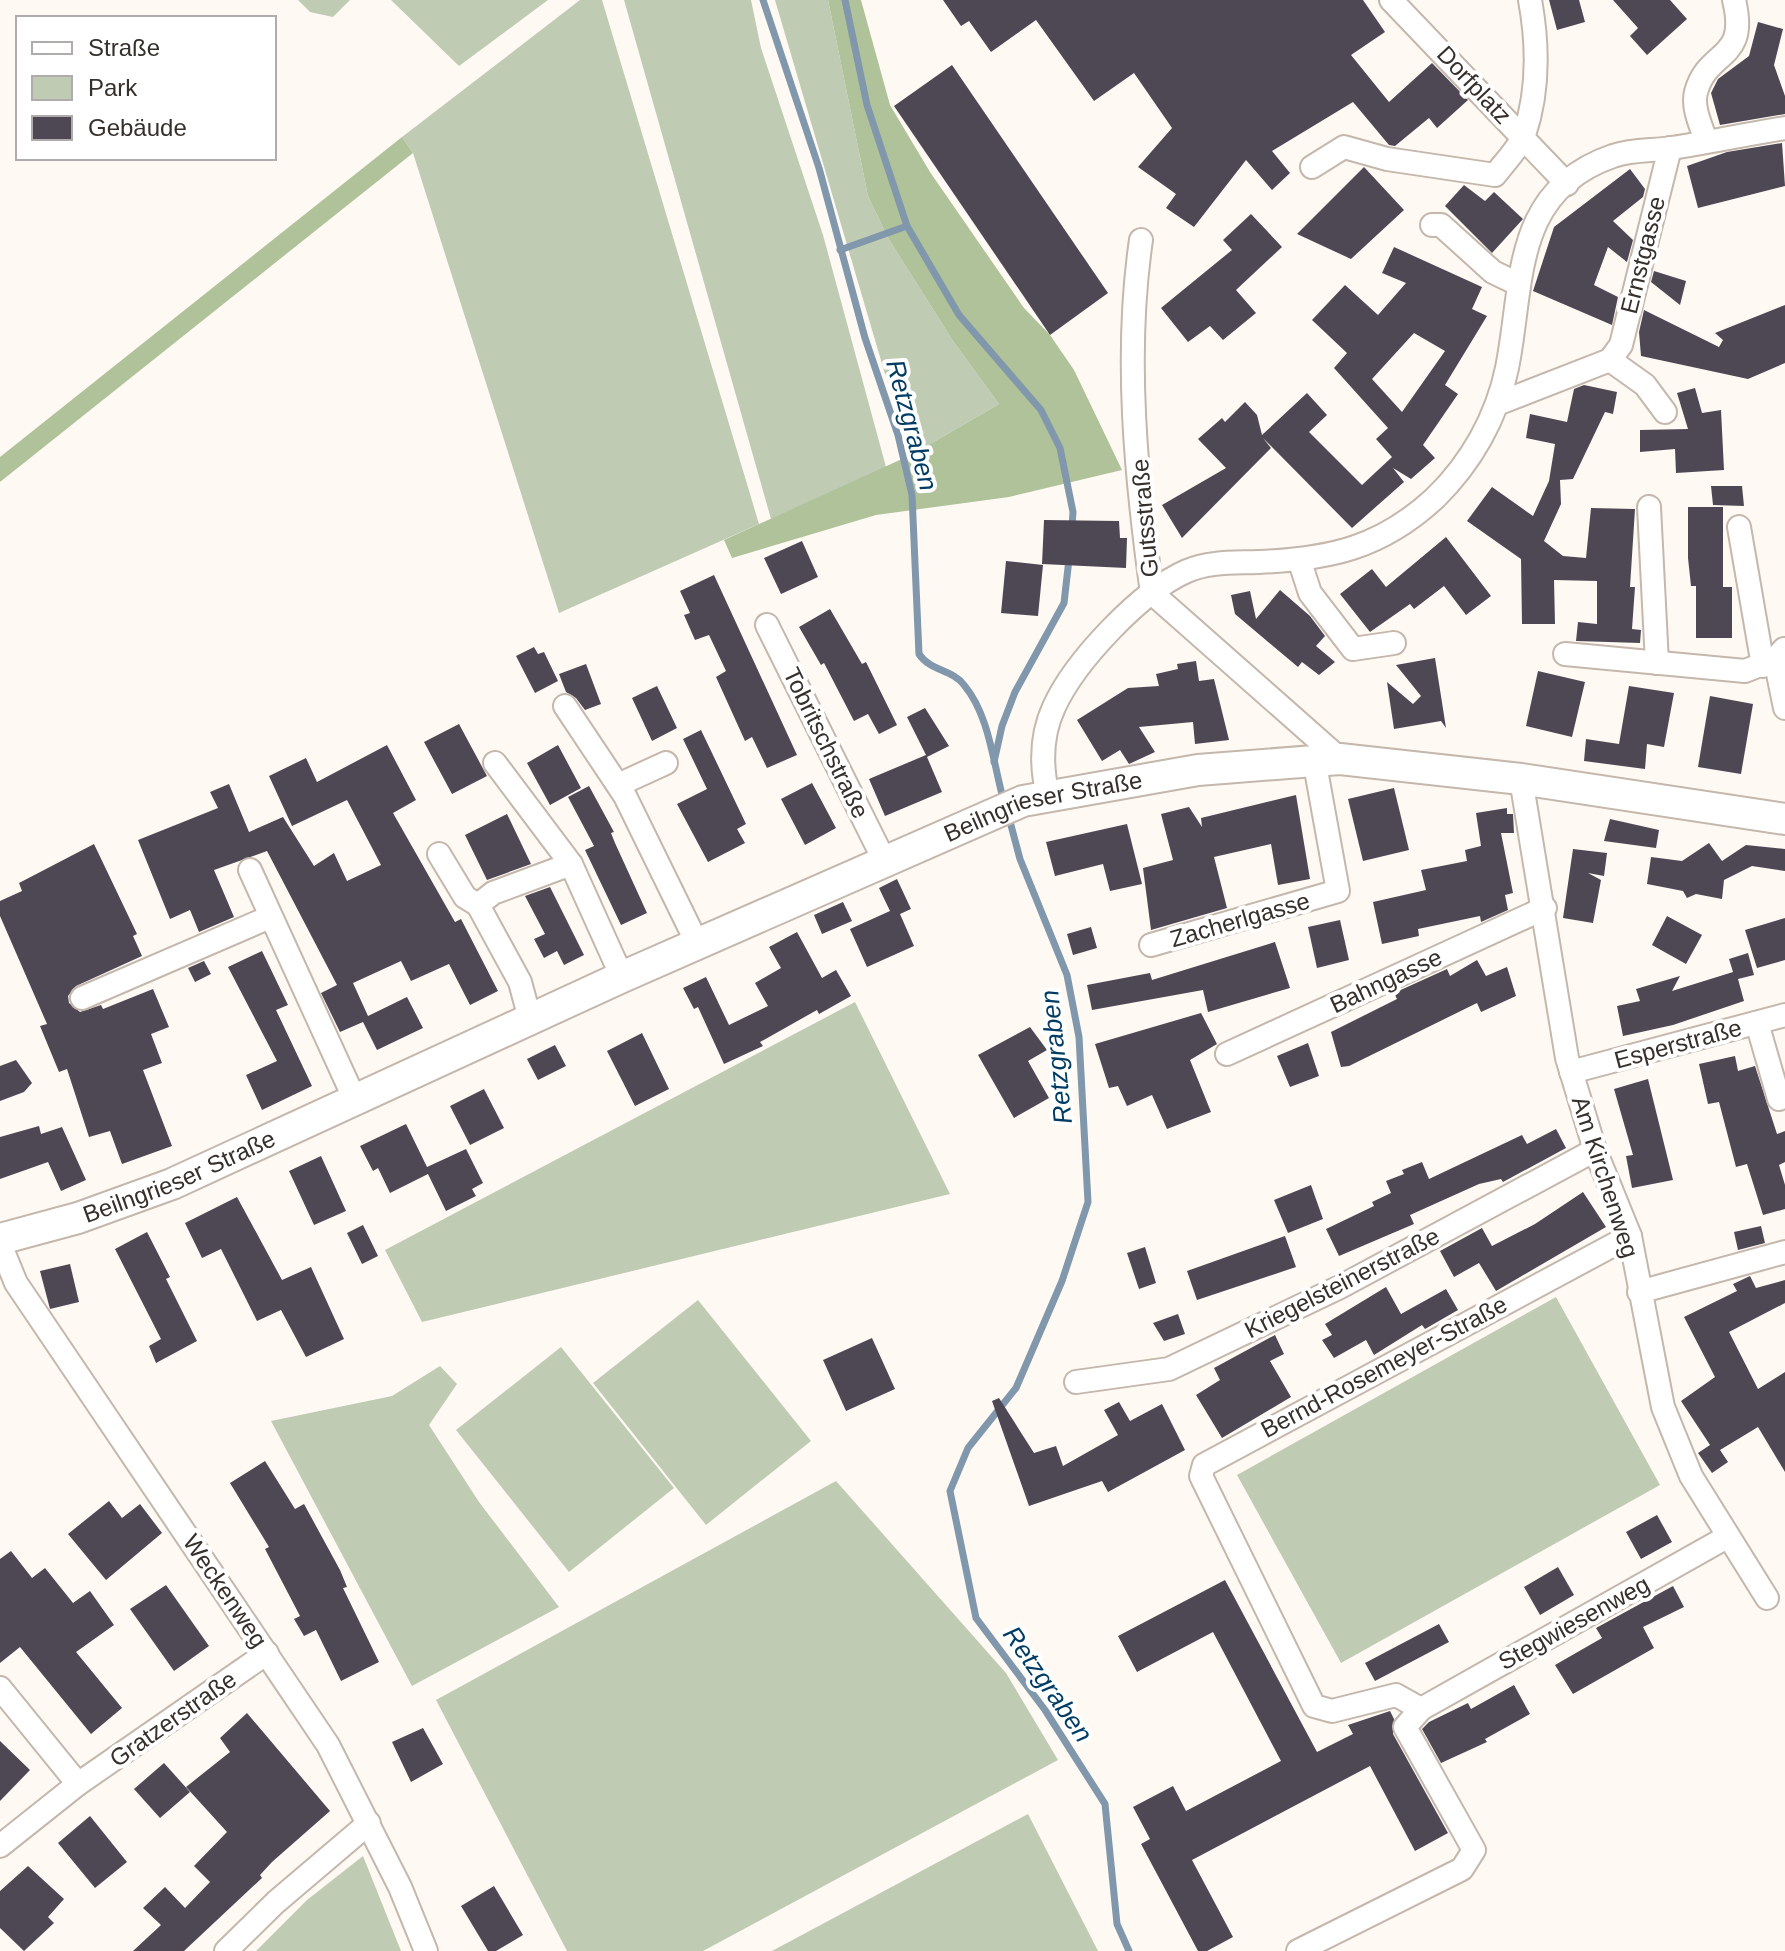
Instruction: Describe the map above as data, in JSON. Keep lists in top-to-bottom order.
{
  "streets": {
    "main road": ["Beilngrieser Straße"],
    "street": [
      "Dorfplatz",
      "Ernstgasse",
      "Gutsstraße",
      "Tobritschstraße",
      "Zacherlgasse",
      "Bahngasse",
      "Esperstraße",
      "Am Kirchenweg",
      "Kriegelsteinerstraße",
      "Bernd-Rosemeyer-Straße",
      "Weckenweg",
      "Stegwiesenweg",
      "Gratzerstraße"
    ]
  },
  "crossings": [
    ["Gutsstraße", "Beilngrieser Straße"],
    ["Gutsstraße", "Zacherlgasse"],
    ["Tobritschstraße", "Beilngrieser Straße"],
    ["Beilngrieser Straße", "Zacherlgasse"],
    ["Beilngrieser Straße", "Am Kirchenweg"],
    ["Beilngrieser Straße", "Weckenweg"],
    ["Bahngasse", "Am Kirchenweg"],
    ["Esperstraße", "Am Kirchenweg"],
    ["Am Kirchenweg", "Kriegelsteinerstraße"],
    ["Am Kirchenweg", "Bernd-Rosemeyer-Straße"],
    ["Am Kirchenweg", "Stegwiesenweg"],
    ["Bernd-Rosemeyer-Straße", "Stegwiesenweg"],
    ["Weckenweg", "Gratzerstraße"]
  ],
  "water": ["Retzgraben"],
  "legend": ["Straße", "Park", "Gebäude"]
}
